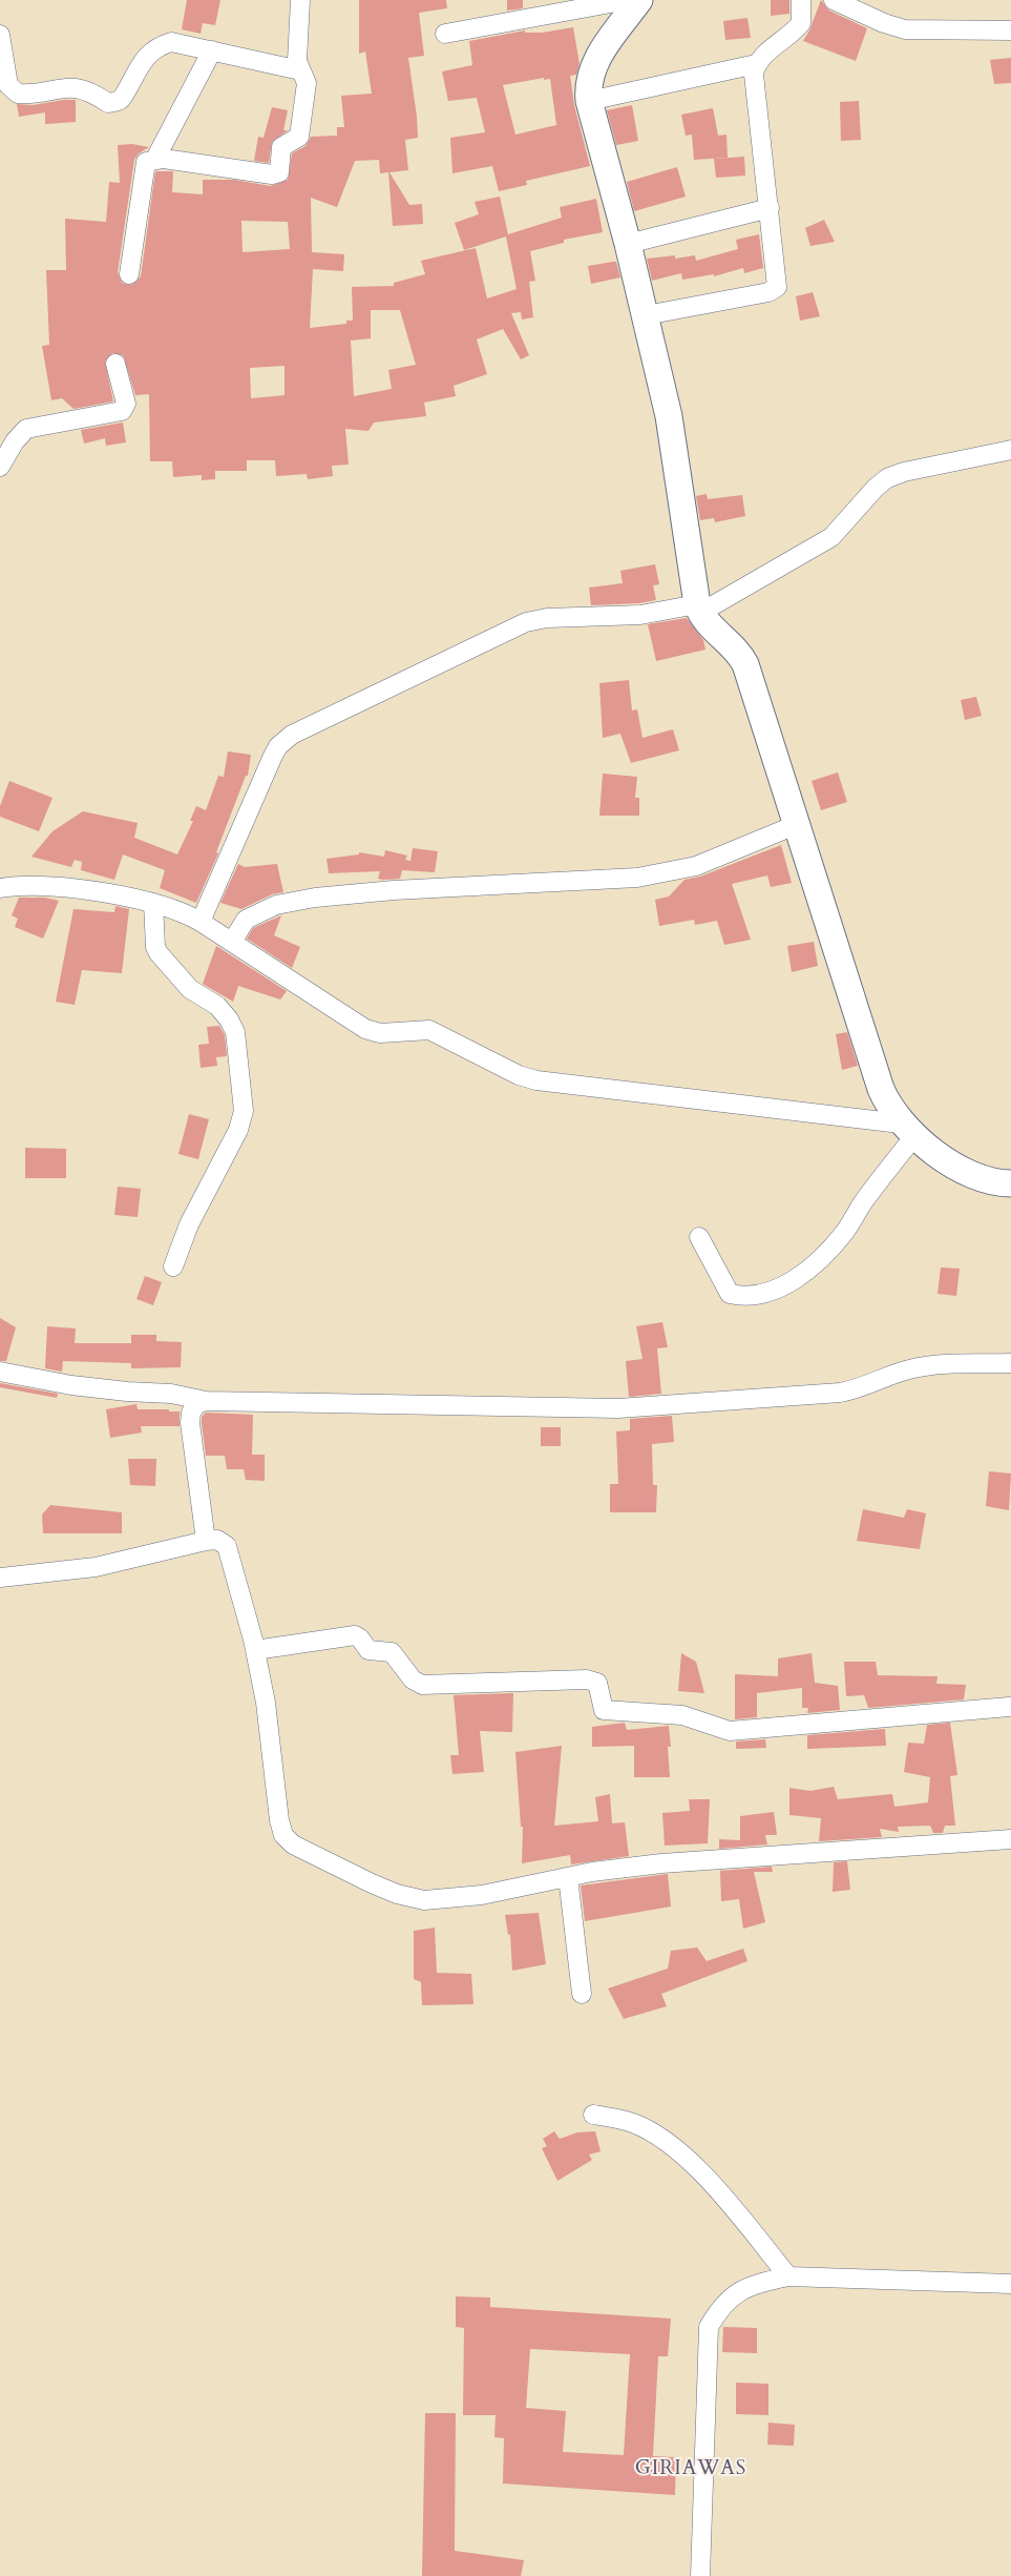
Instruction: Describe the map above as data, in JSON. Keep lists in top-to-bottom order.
{
  "districts": ["GIRIAWAS"]
}
